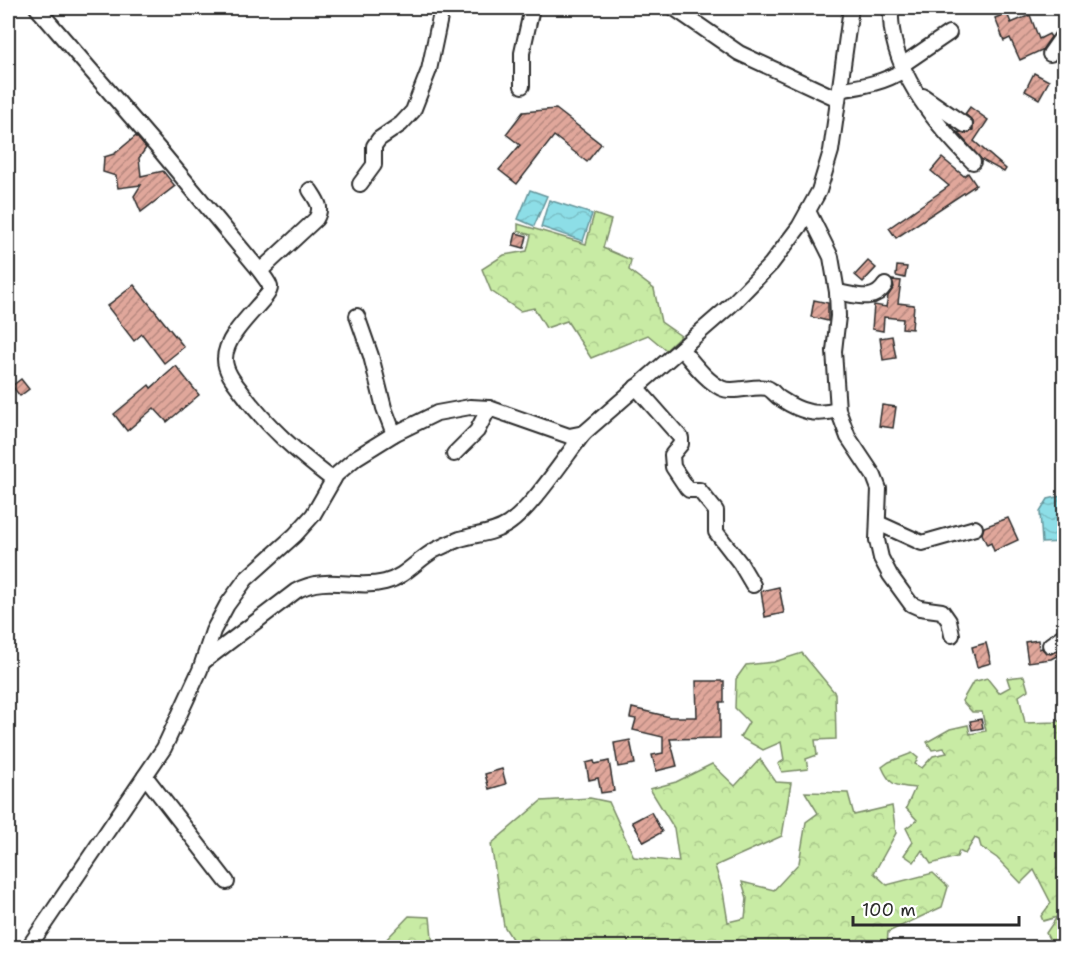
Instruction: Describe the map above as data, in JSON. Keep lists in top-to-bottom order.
{
  "scale_bar": "100 m"
}
